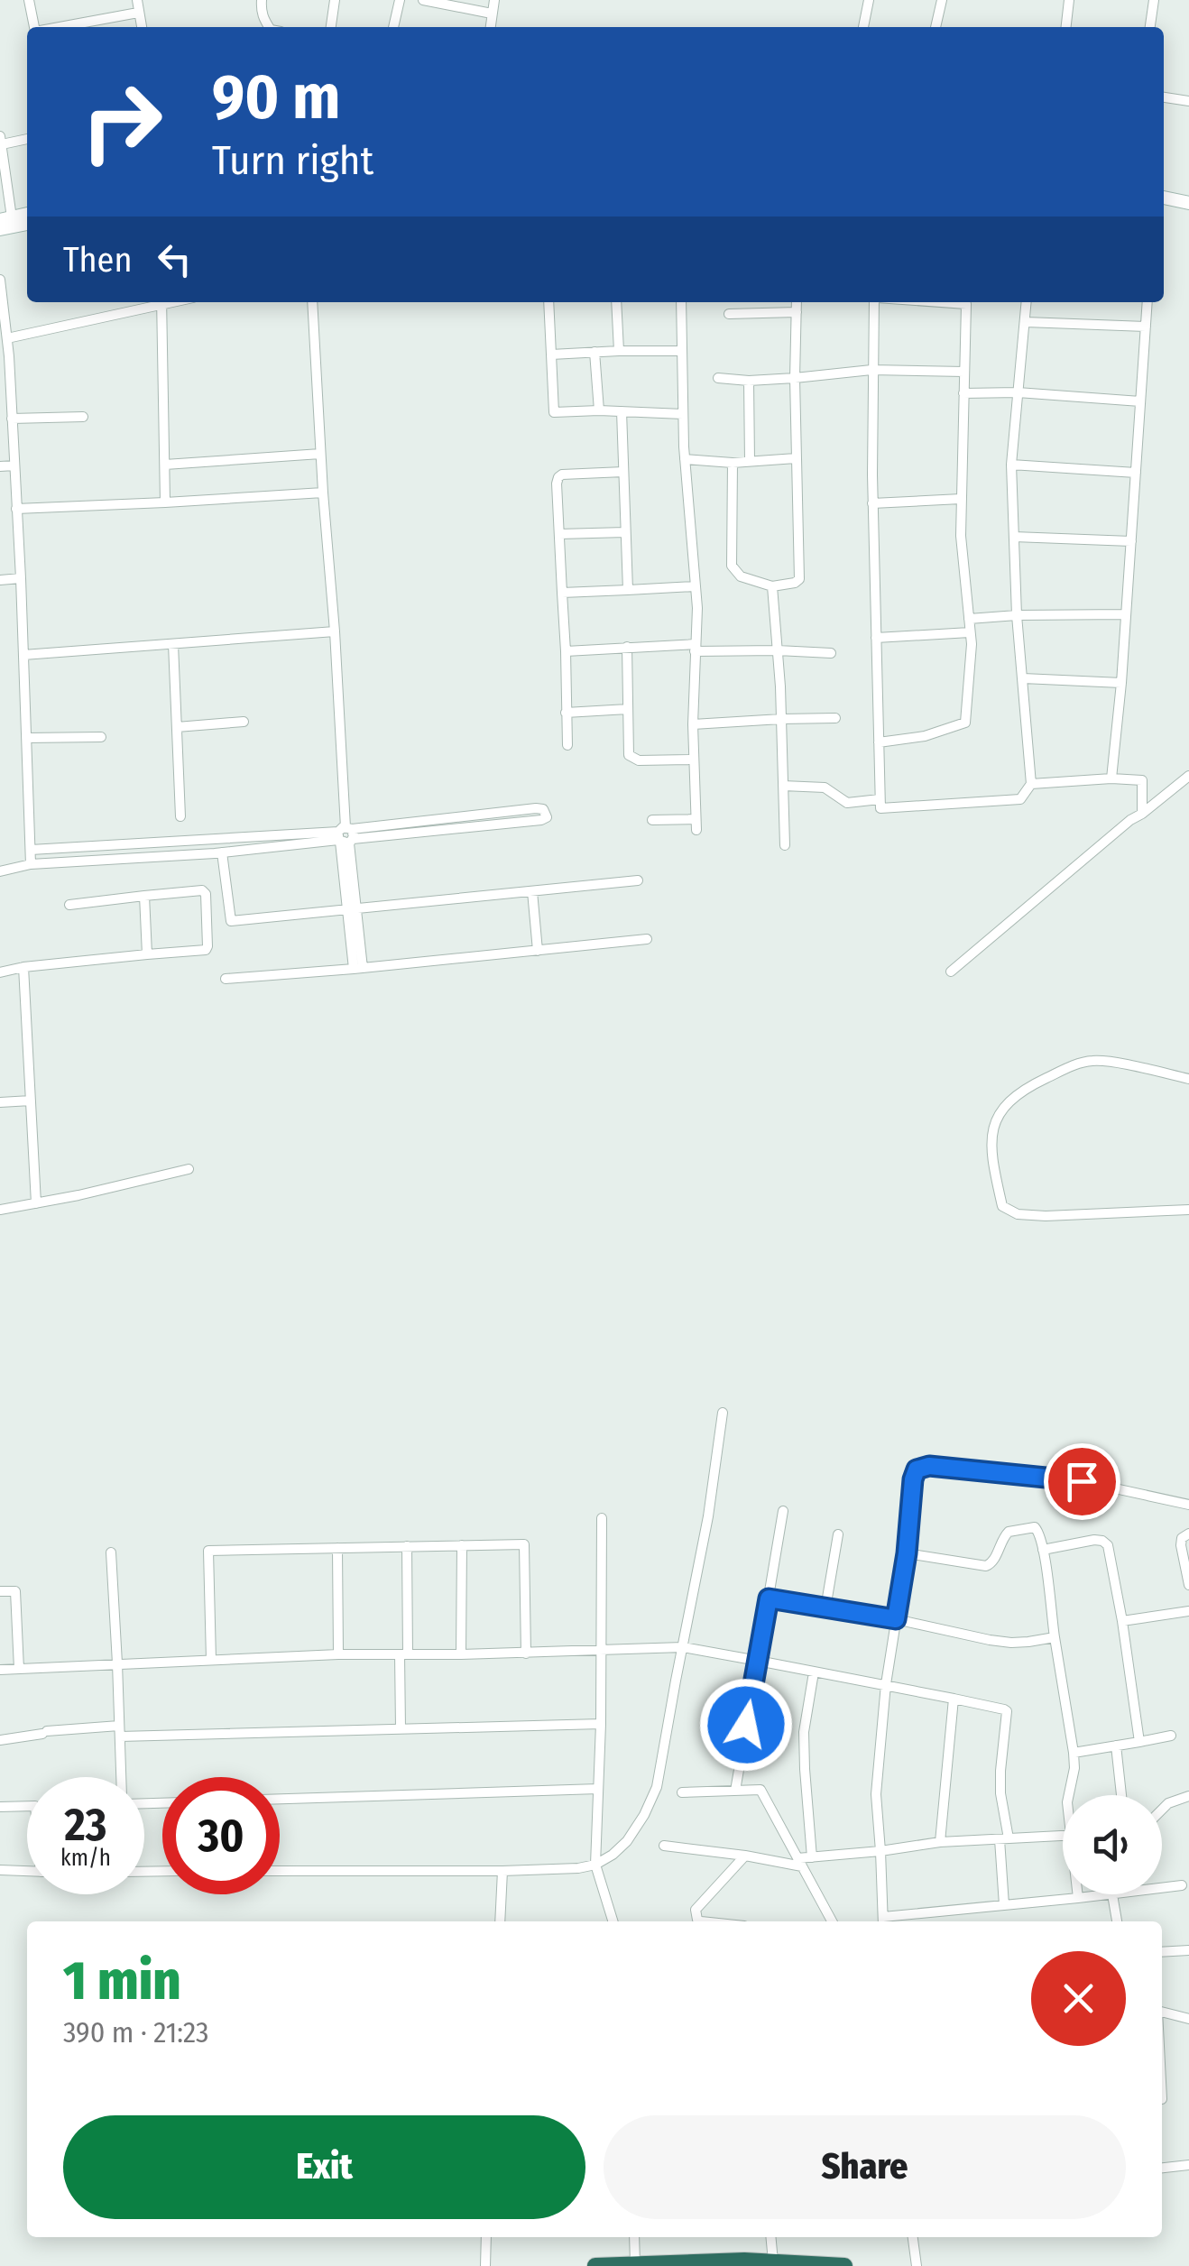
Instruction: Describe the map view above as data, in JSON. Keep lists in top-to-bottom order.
{
  "page": {
    "turn": ["90 m", "Turn right"],
    "then": "Then",
    "speed": "23 km/h",
    "limit": "30",
    "heading": ["1 min", "390 m · 21:23"],
    "buttons": ["Exit", "Share"]
  }
}
